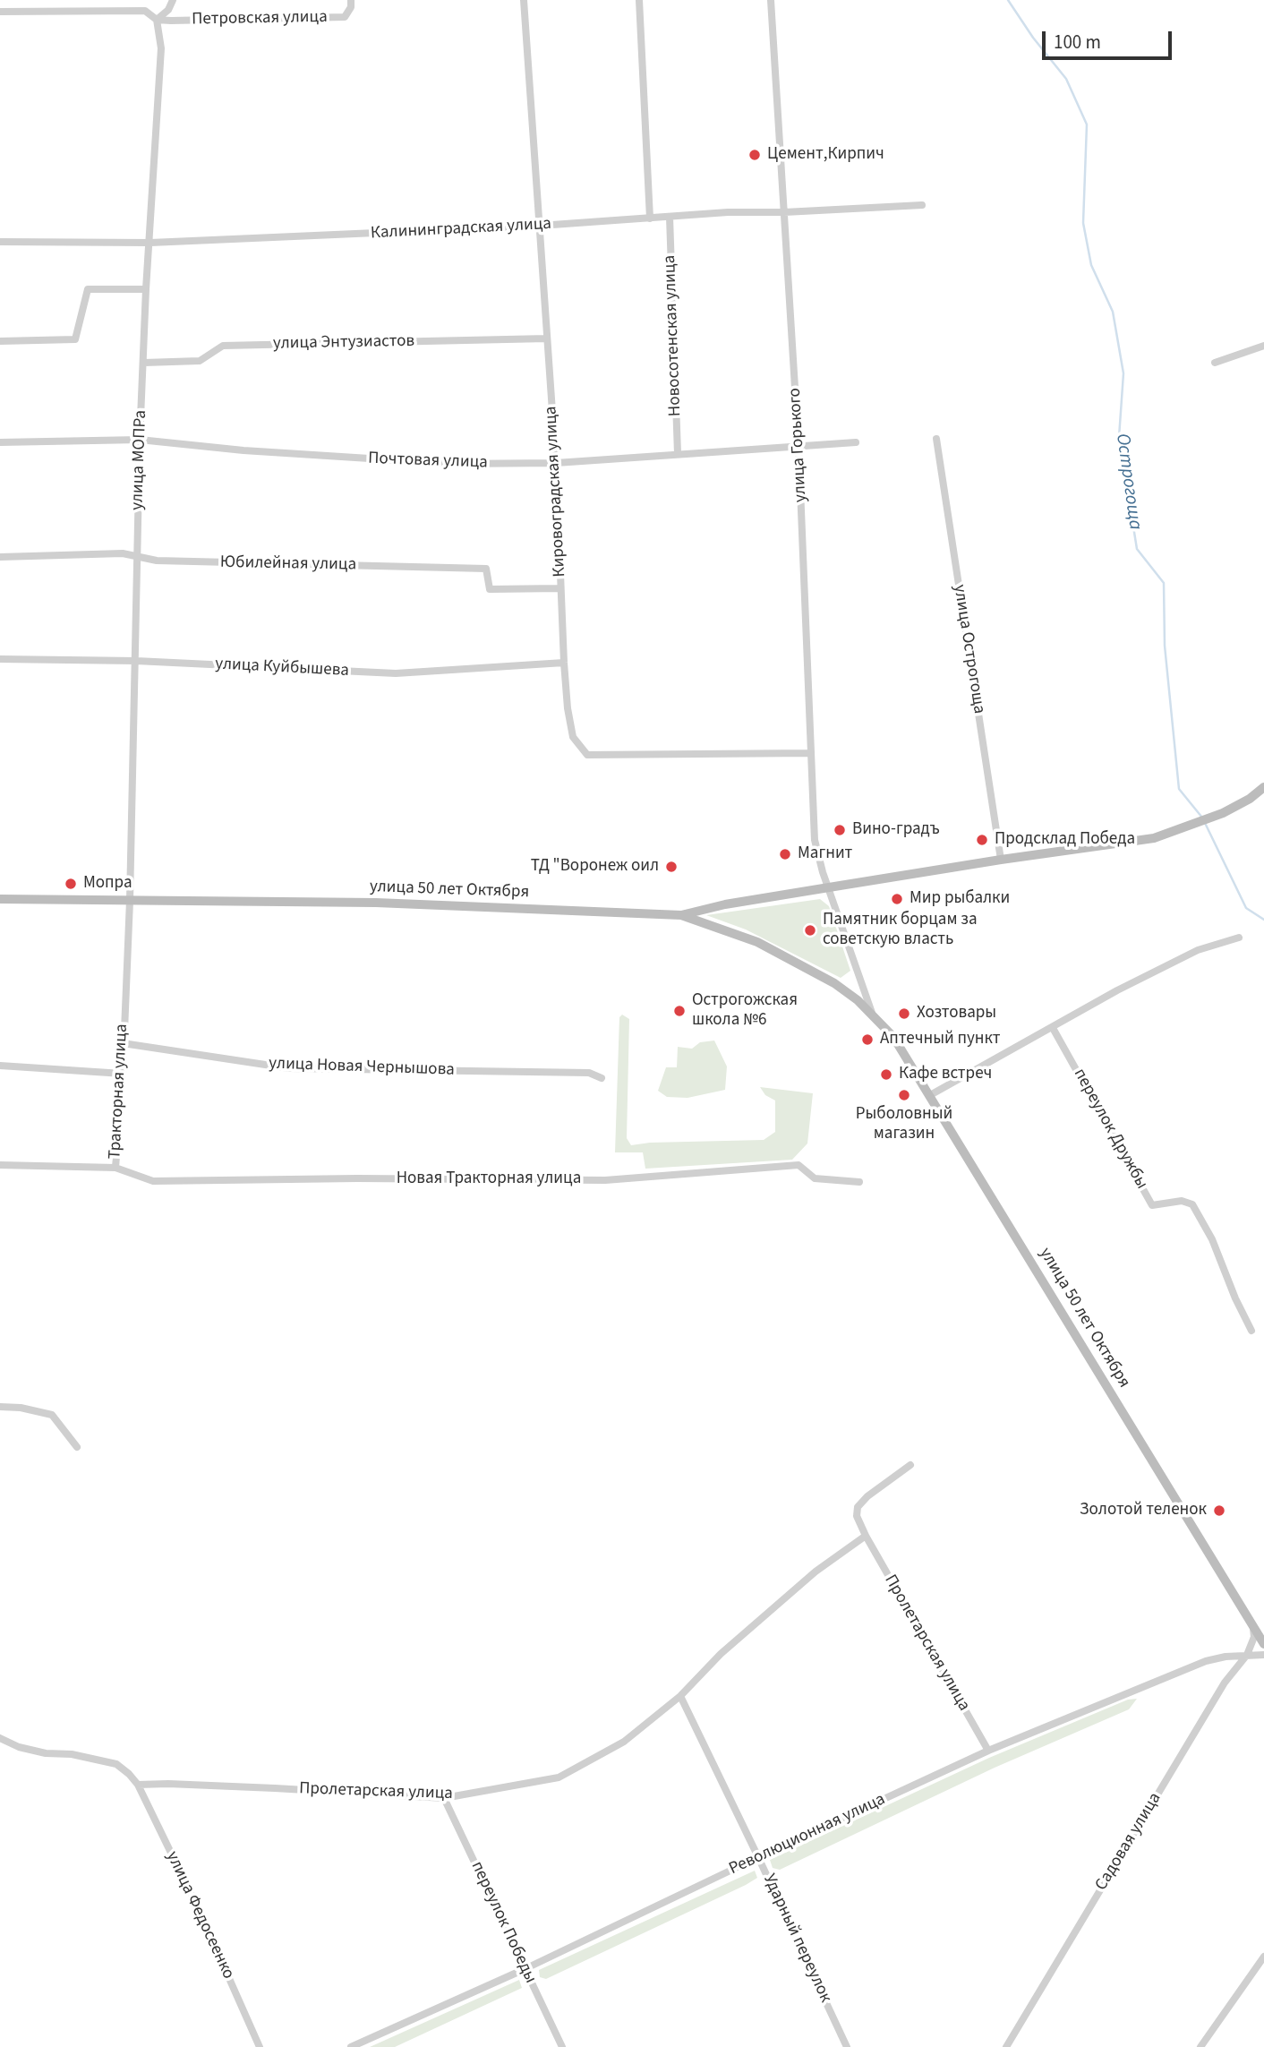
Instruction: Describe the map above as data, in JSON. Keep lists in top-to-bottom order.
{
  "streets": {
    "main road": ["улица 50 лет Октября"],
    "street": [
      "Петровская улица",
      "Калининградская улица",
      "Новосотенская улица",
      "улица Энтузиастов",
      "улица Горького",
      "улица МОПРа",
      "Почтовая улица",
      "Кировоградская улица",
      "Юбилейная улица",
      "улица Острогоща",
      "улица Куйбышева",
      "улица Новая Чернышова",
      "Тракторная улица",
      "переулок Дружбы",
      "Новая Тракторная улица",
      "Пролетарская улица",
      "Революционная улица",
      "Садовая улица",
      "улица Федосеенко",
      "переулок Победы",
      "Ударный переулок"
    ]
  },
  "crossings": [
    ["Петровская улица", "улица МОПРа"],
    ["Калининградская улица", "Новосотенская улица"],
    ["Калининградская улица", "улица Горького"],
    ["Калининградская улица", "улица МОПРа"],
    ["Калининградская улица", "Кировоградская улица"],
    ["Новосотенская улица", "Почтовая улица"],
    ["улица Энтузиастов", "улица МОПРа"],
    ["улица Энтузиастов", "Кировоградская улица"],
    ["улица Горького", "Почтовая улица"],
    ["улица Горького", "Кировоградская улица"],
    ["улица Горького", "улица 50 лет Октября"],
    ["улица МОПРа", "Почтовая улица"],
    ["улица МОПРа", "Юбилейная улица"],
    ["улица МОПРа", "улица Куйбышева"],
    ["улица МОПРа", "улица 50 лет Октября"],
    ["улица МОПРа", "Тракторная улица"],
    ["Почтовая улица", "Кировоградская улица"],
    ["Кировоградская улица", "Юбилейная улица"],
    ["Кировоградская улица", "улица Куйбышева"],
    ["улица 50 лет Октября", "Тракторная улица"],
    ["улица Новая Чернышова", "Тракторная улица"],
    ["Тракторная улица", "Новая Тракторная улица"],
    ["Пролетарская улица", "Революционная улица"],
    ["Пролетарская улица", "улица Федосеенко"],
    ["Пролетарская улица", "переулок Победы"],
    ["Пролетарская улица", "Ударный переулок"],
    ["Революционная улица", "Садовая улица"],
    ["Революционная улица", "переулок Победы"],
    ["Революционная улица", "Ударный переулок"]
  ],
  "water": ["Острогоща"],
  "places": [
    "Цемент,Кирпич",
    "Вино-градъ",
    "Продсклад Победа",
    "Магнит",
    "ТД \"Воронеж оил",
    "Мопра",
    "Мир рыбалки",
    "Памятник борцам за советскую власть",
    "Острогожская школа №6",
    "Хозтовары",
    "Аптечный пункт",
    "Кафе встреч",
    "Рыболовный магазин",
    "Золотой теленок"
  ],
  "scale_bar": "100 m"
}
